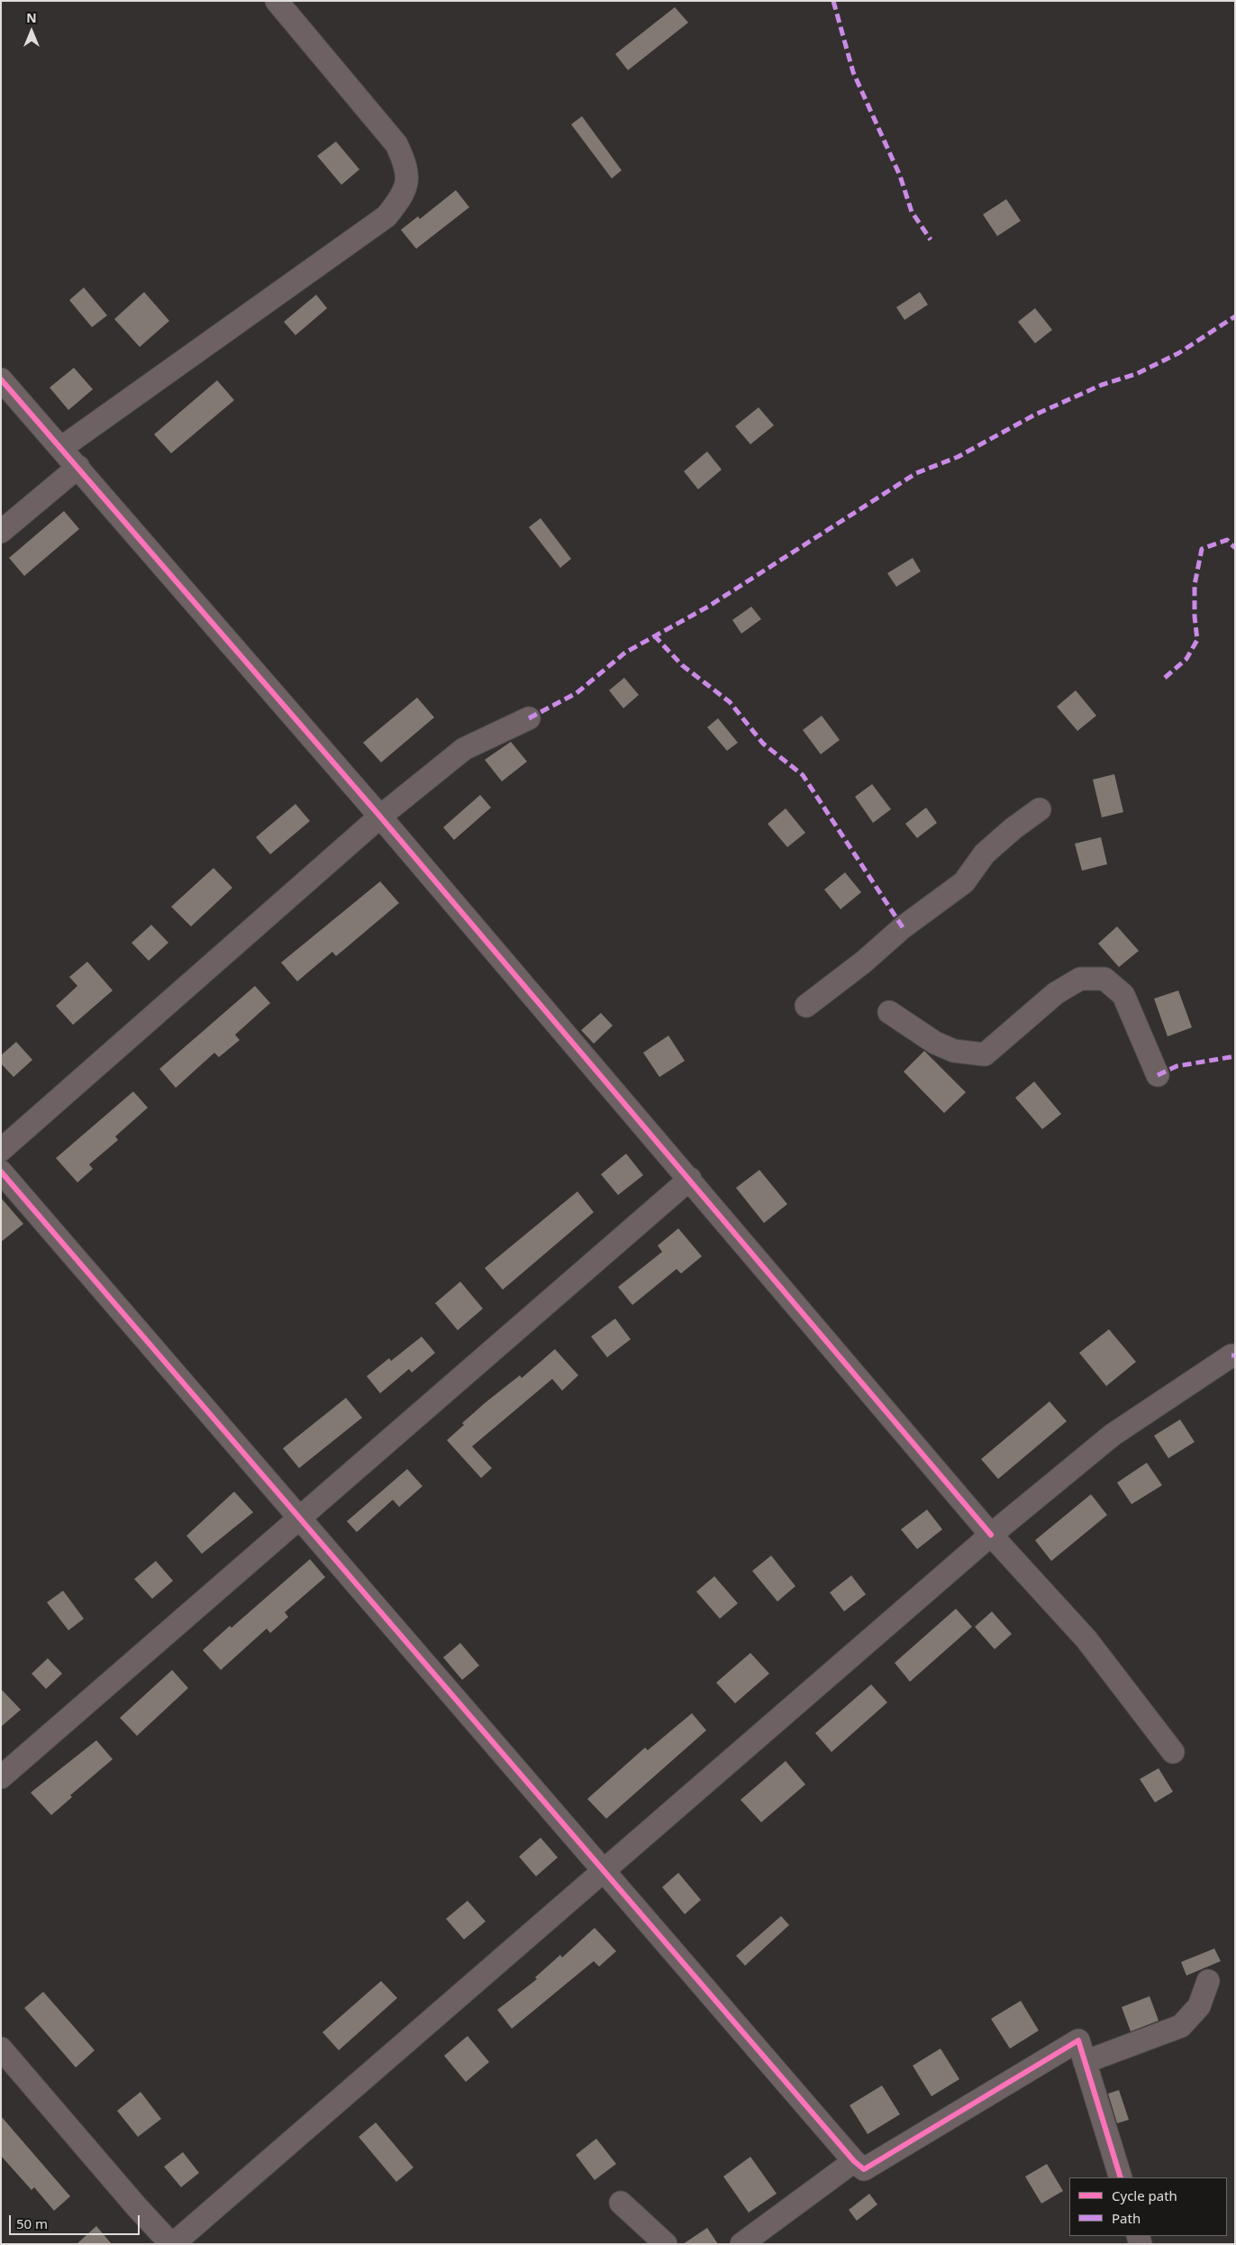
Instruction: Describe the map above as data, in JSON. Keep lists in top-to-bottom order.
{
  "legend": ["Cycle path", "Path"],
  "scale_bar": "50 m",
  "north": "top"
}
